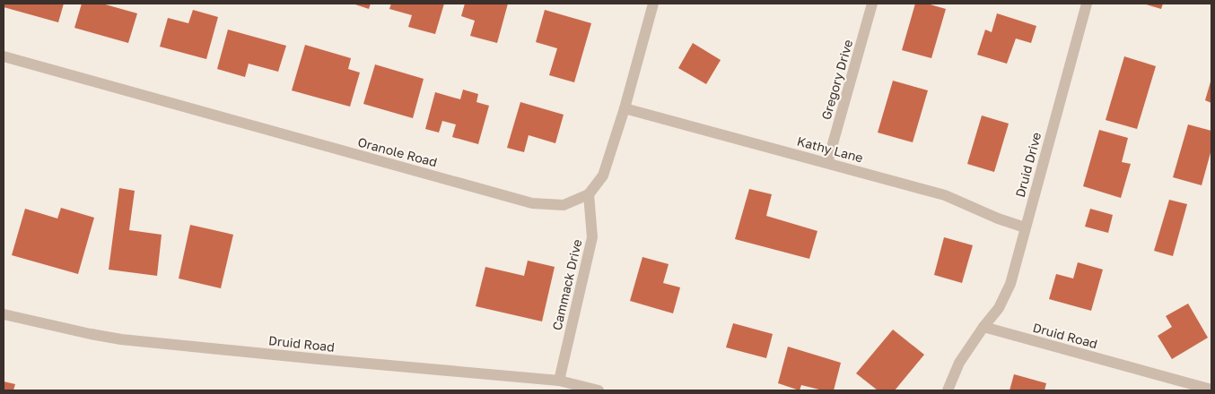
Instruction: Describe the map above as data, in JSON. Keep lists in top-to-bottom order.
{
  "streets": {
    "street": [
      "Gregory Drive",
      "Kathy Lane",
      "Oranole Road",
      "Druid Drive",
      "Cammack Drive",
      "Druid Road"
    ]
  },
  "crossings": [
    ["Gregory Drive", "Kathy Lane"],
    ["Kathy Lane", "Oranole Road"],
    ["Kathy Lane", "Druid Drive"],
    ["Oranole Road", "Cammack Drive"],
    ["Druid Drive", "Druid Road"],
    ["Cammack Drive", "Druid Road"]
  ]
}
